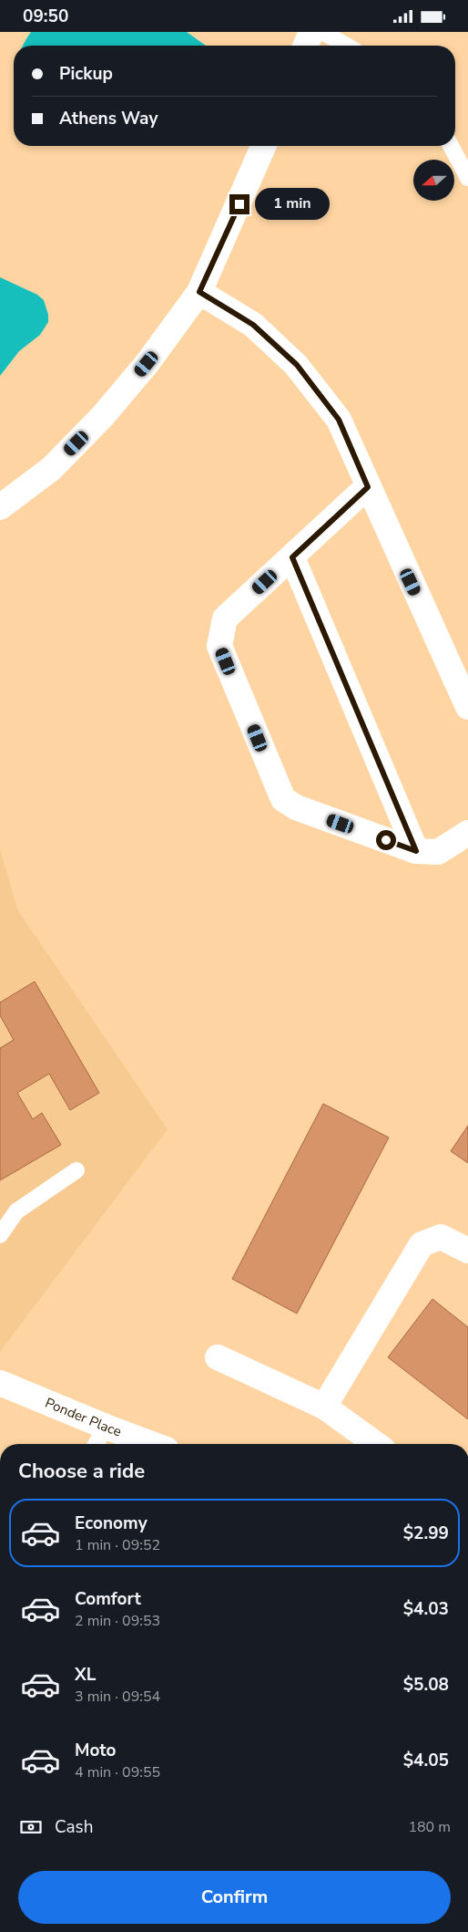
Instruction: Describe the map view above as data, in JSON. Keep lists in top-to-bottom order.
{
  "streets": {
    "street": ["Ponder Place"]
  },
  "north": "left",
  "page": {
    "status": "09:50",
    "banner": ["Pickup", "Athens Way"],
    "bubble": "1 min",
    "heading": "Choose a ride",
    "list": [
      {
        "name": "Economy",
        "note": "1 min · 09:52",
        "value": "$2.99"
      },
      {
        "name": "Comfort",
        "note": "2 min · 09:53",
        "value": "$4.03"
      },
      {
        "name": "XL",
        "note": "3 min · 09:54",
        "value": "$5.08"
      },
      {
        "name": "Moto",
        "note": "4 min · 09:55",
        "value": "$4.05"
      }
    ],
    "pay": ["Cash", "180 m"],
    "buttons": "Confirm"
  }
}
